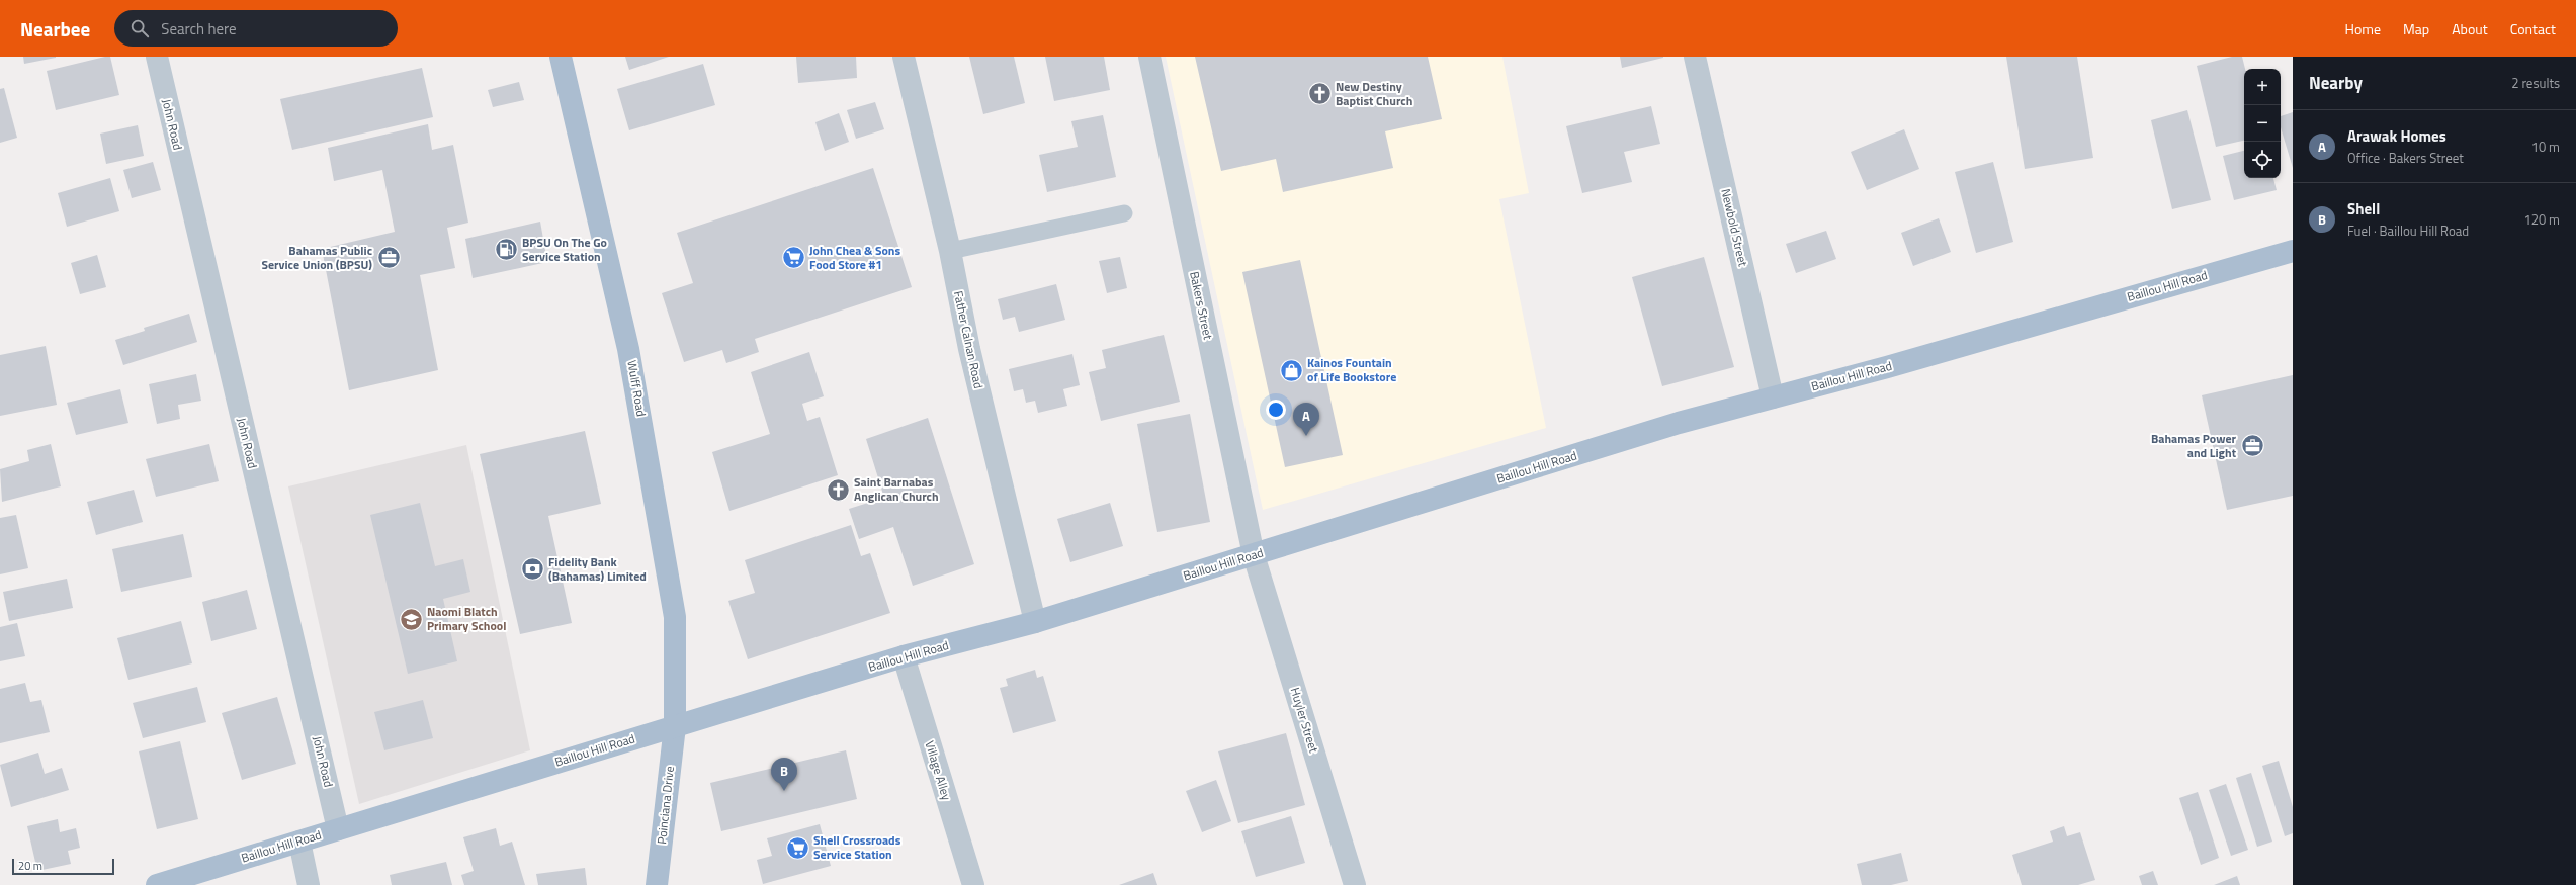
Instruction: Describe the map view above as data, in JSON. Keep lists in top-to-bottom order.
{
  "streets": {
    "main road": ["Baillou Hill Road", "Wulff Road", "Poinciana Drive"],
    "street": [
      "John Road",
      "Newbold Street",
      "Bakers Street",
      "Father Calnan Road",
      "Huyler Street",
      "Village Alley"
    ]
  },
  "crossings": [
    ["John Road", "Baillou Hill Road"],
    ["Newbold Street", "Baillou Hill Road"],
    ["Baillou Hill Road", "Bakers Street"],
    ["Baillou Hill Road", "Father Calnan Road"],
    ["Baillou Hill Road", "Wulff Road"],
    ["Baillou Hill Road", "Huyler Street"],
    ["Baillou Hill Road", "Village Alley"],
    ["Baillou Hill Road", "Poinciana Drive"],
    ["Bakers Street", "Huyler Street"],
    ["Wulff Road", "Poinciana Drive"]
  ],
  "places": {
    "church": ["New Destiny Baptist Church", "Saint Barnabas Anglican Church"],
    "fuel station": ["BPSU On The Go Service Station"],
    "office": ["Bahamas Public Service Union (BPSU)", "Bahamas Power and Light"],
    "supermarket": ["John Chea & Sons Food Store #1", "Shell Crossroads Service Station"],
    "shop": ["Kainos Fountain of Life Bookstore"],
    "bank": ["Fidelity Bank (Bahamas) Limited"],
    "school or university": ["Naomi Blatch Primary School"]
  },
  "scale_bar": "20 m",
  "page": {
    "header": "Nearbee",
    "search": "Search here",
    "nav": [
      "Home",
      "Map",
      "About",
      "Contact"
    ],
    "heading": ["Nearby", "2 results"],
    "map_buttons": ["+", "−"],
    "list": [
      {
        "mark": "A",
        "name": "Arawak Homes",
        "note": "Office · Bakers Street",
        "value": "10 m"
      },
      {
        "mark": "B",
        "name": "Shell",
        "note": "Fuel · Baillou Hill Road",
        "value": "120 m"
      }
    ],
    "pins": ["A", "B"],
    "scale": "20 m"
  }
}
